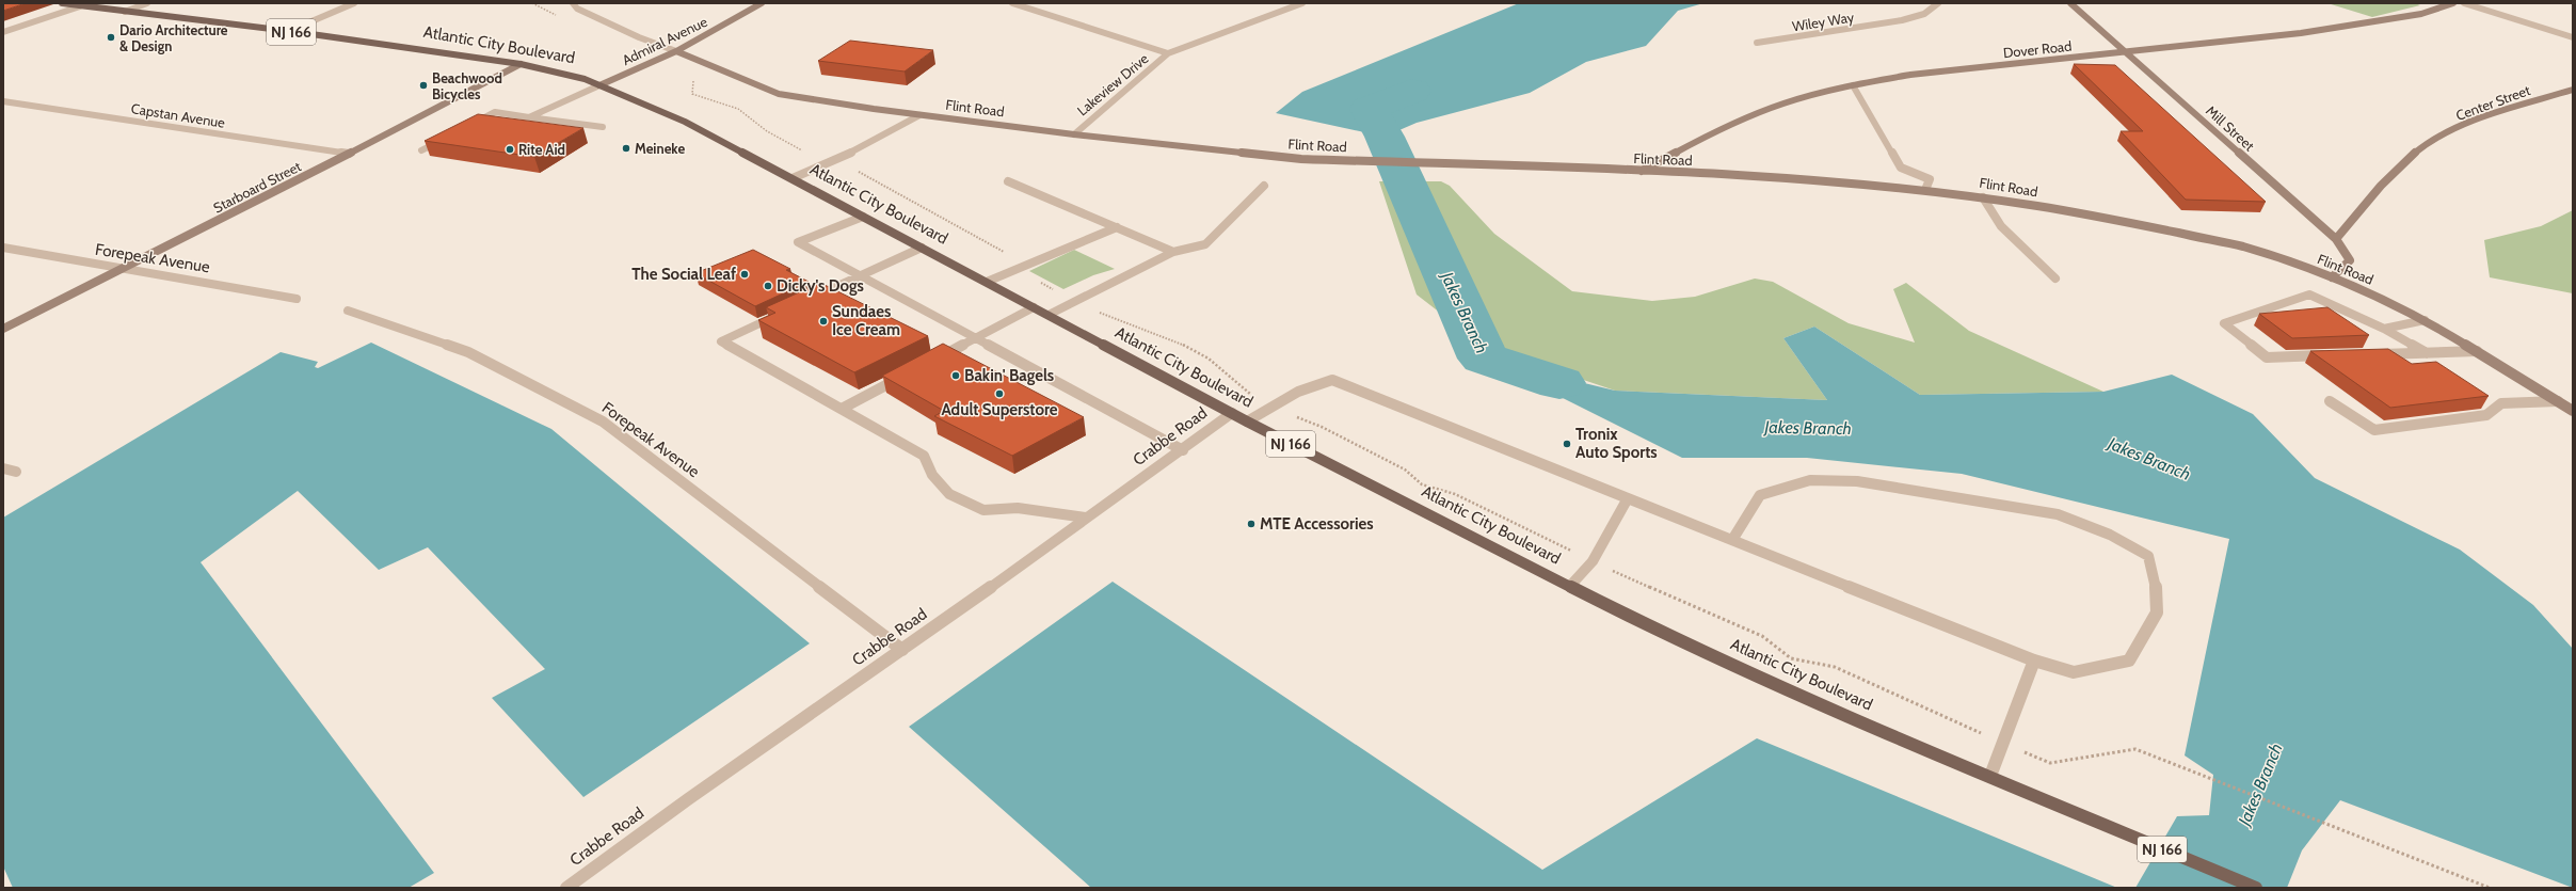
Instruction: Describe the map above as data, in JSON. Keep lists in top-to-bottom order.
{
  "streets": {
    "main road": ["NJ 166", "Atlantic City Boulevard"],
    "street": [
      "Wiley Way",
      "Admiral Avenue",
      "Dover Road",
      "Lakeview Drive",
      "Center Street",
      "Flint Road",
      "Capstan Avenue",
      "Mill Street",
      "Starboard Street",
      "Forepeak Avenue",
      "Crabbe Road"
    ]
  },
  "crossings": [
    ["Admiral Avenue", "Atlantic City Boulevard"],
    ["Admiral Avenue", "Flint Road"],
    ["Atlantic City Boulevard", "Starboard Street"],
    ["Atlantic City Boulevard", "Crabbe Road"],
    ["Dover Road", "Flint Road"],
    ["Dover Road", "Mill Street"],
    ["Lakeview Drive", "Flint Road"],
    ["Center Street", "Mill Street"],
    ["Flint Road", "Mill Street"],
    ["Capstan Avenue", "Starboard Street"],
    ["Starboard Street", "Forepeak Avenue"],
    ["Forepeak Avenue", "Crabbe Road"]
  ],
  "water": ["Jakes Branch"],
  "places": [
    "Dario Architecture & Design",
    "Beachwood Bicycles",
    "Meineke",
    "Rite Aid",
    "The Social Leaf",
    "Dicky's Dogs",
    "Sundaes Ice Cream",
    "Bakin' Bagels",
    "Adult Superstore",
    "Tronix Auto Sports",
    "MTE Accessories"
  ]
}
